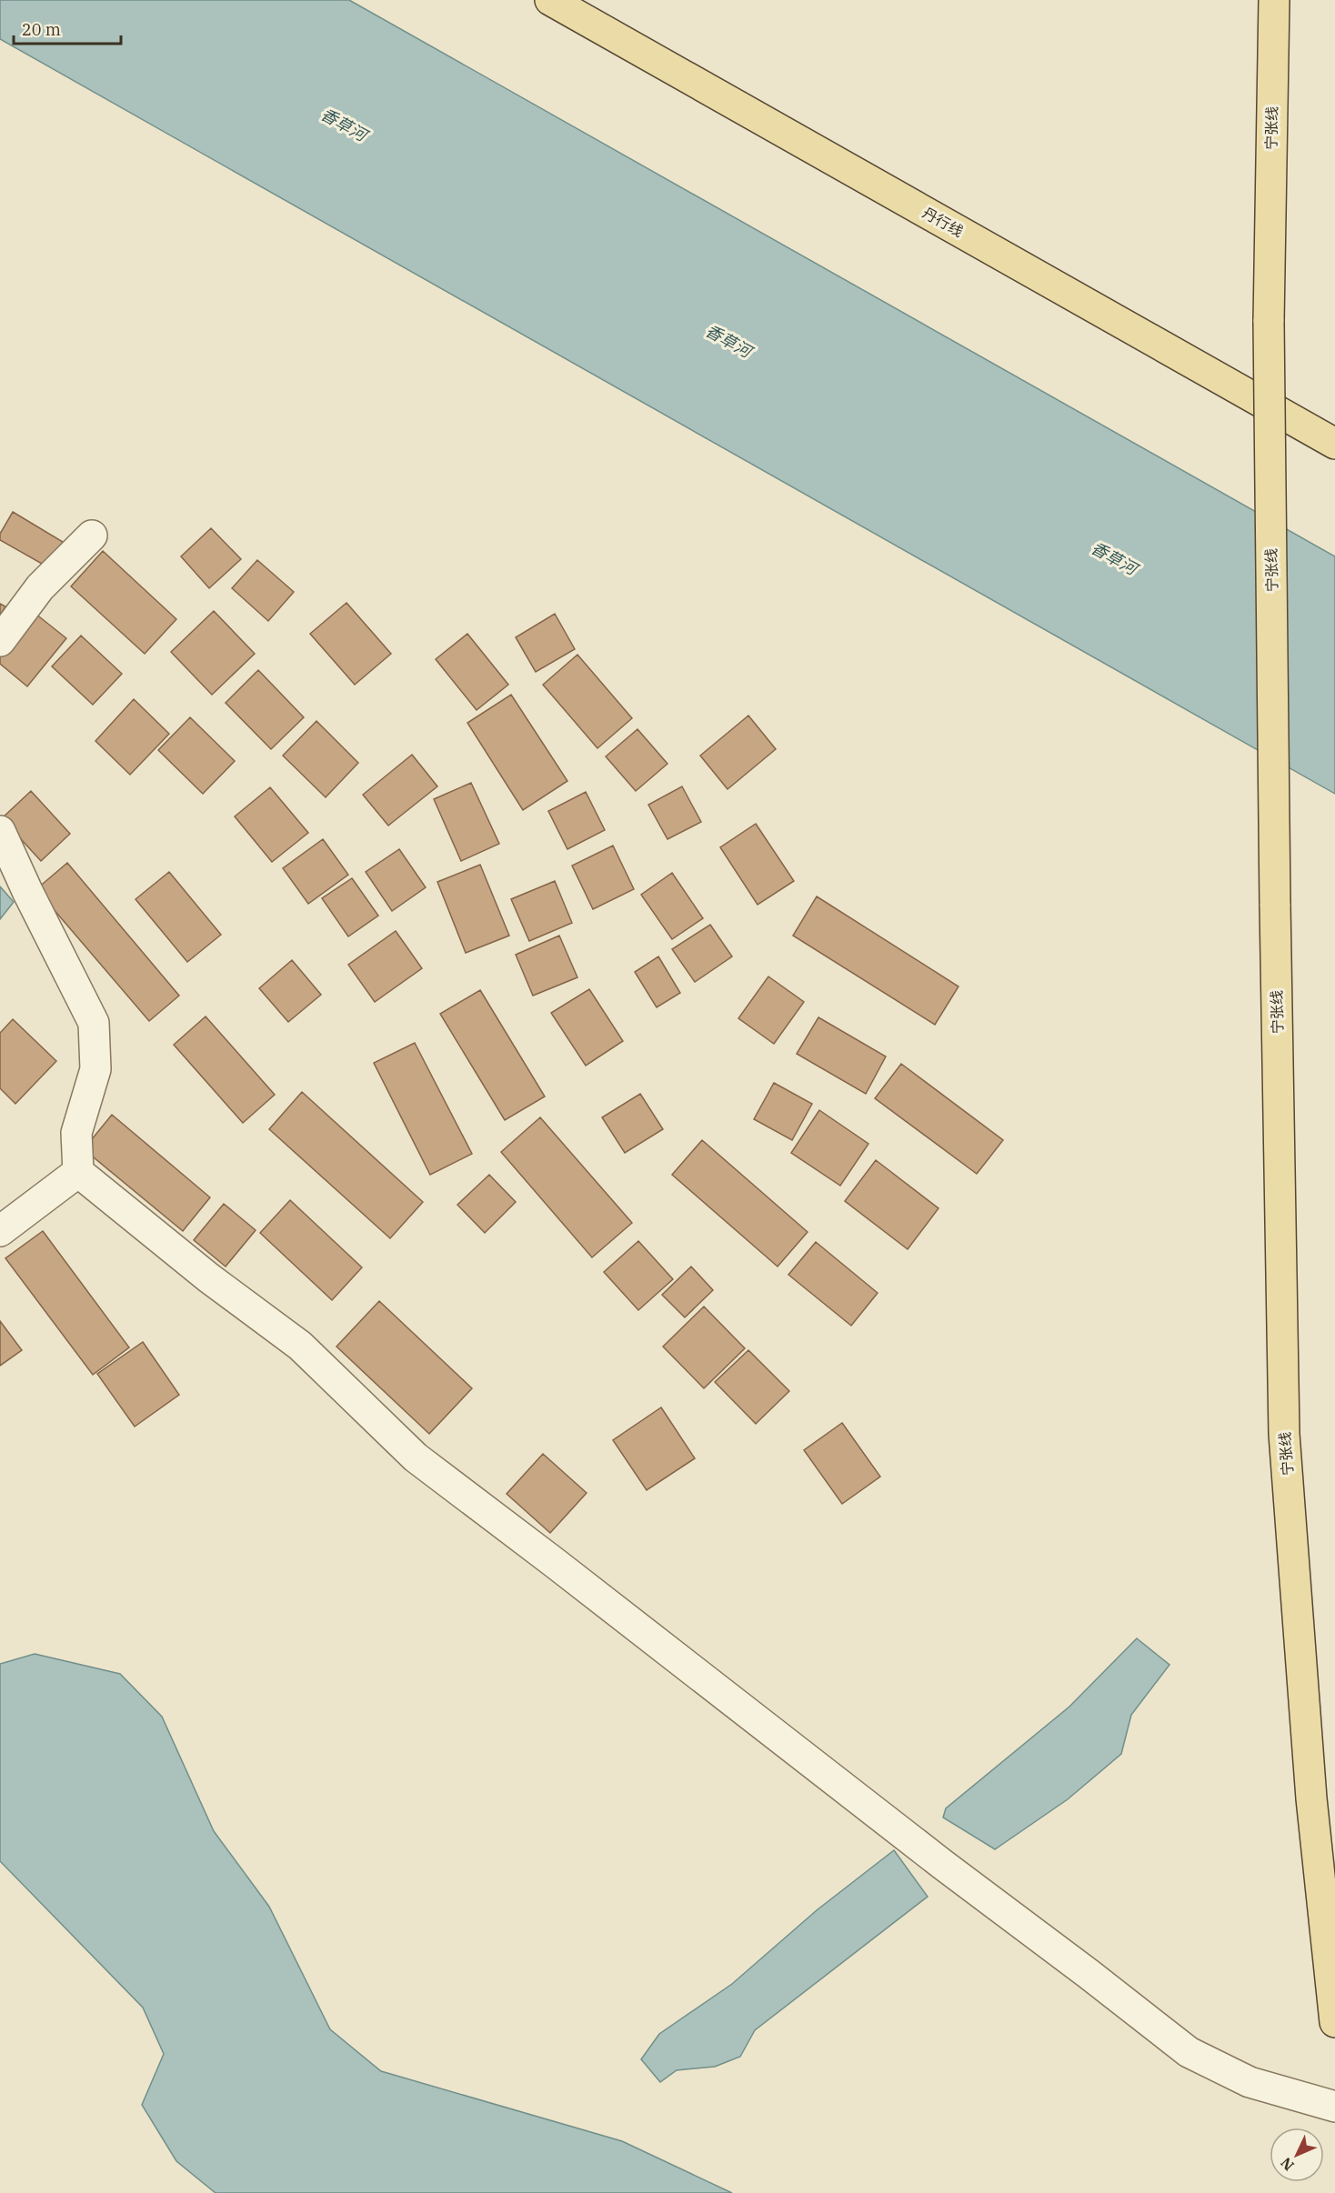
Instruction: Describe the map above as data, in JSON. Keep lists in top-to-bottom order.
{
  "streets": {
    "main road": ["宁张线", "丹行线"]
  },
  "water": ["香草河"],
  "scale_bar": "20 m",
  "north": "bottom left"
}
